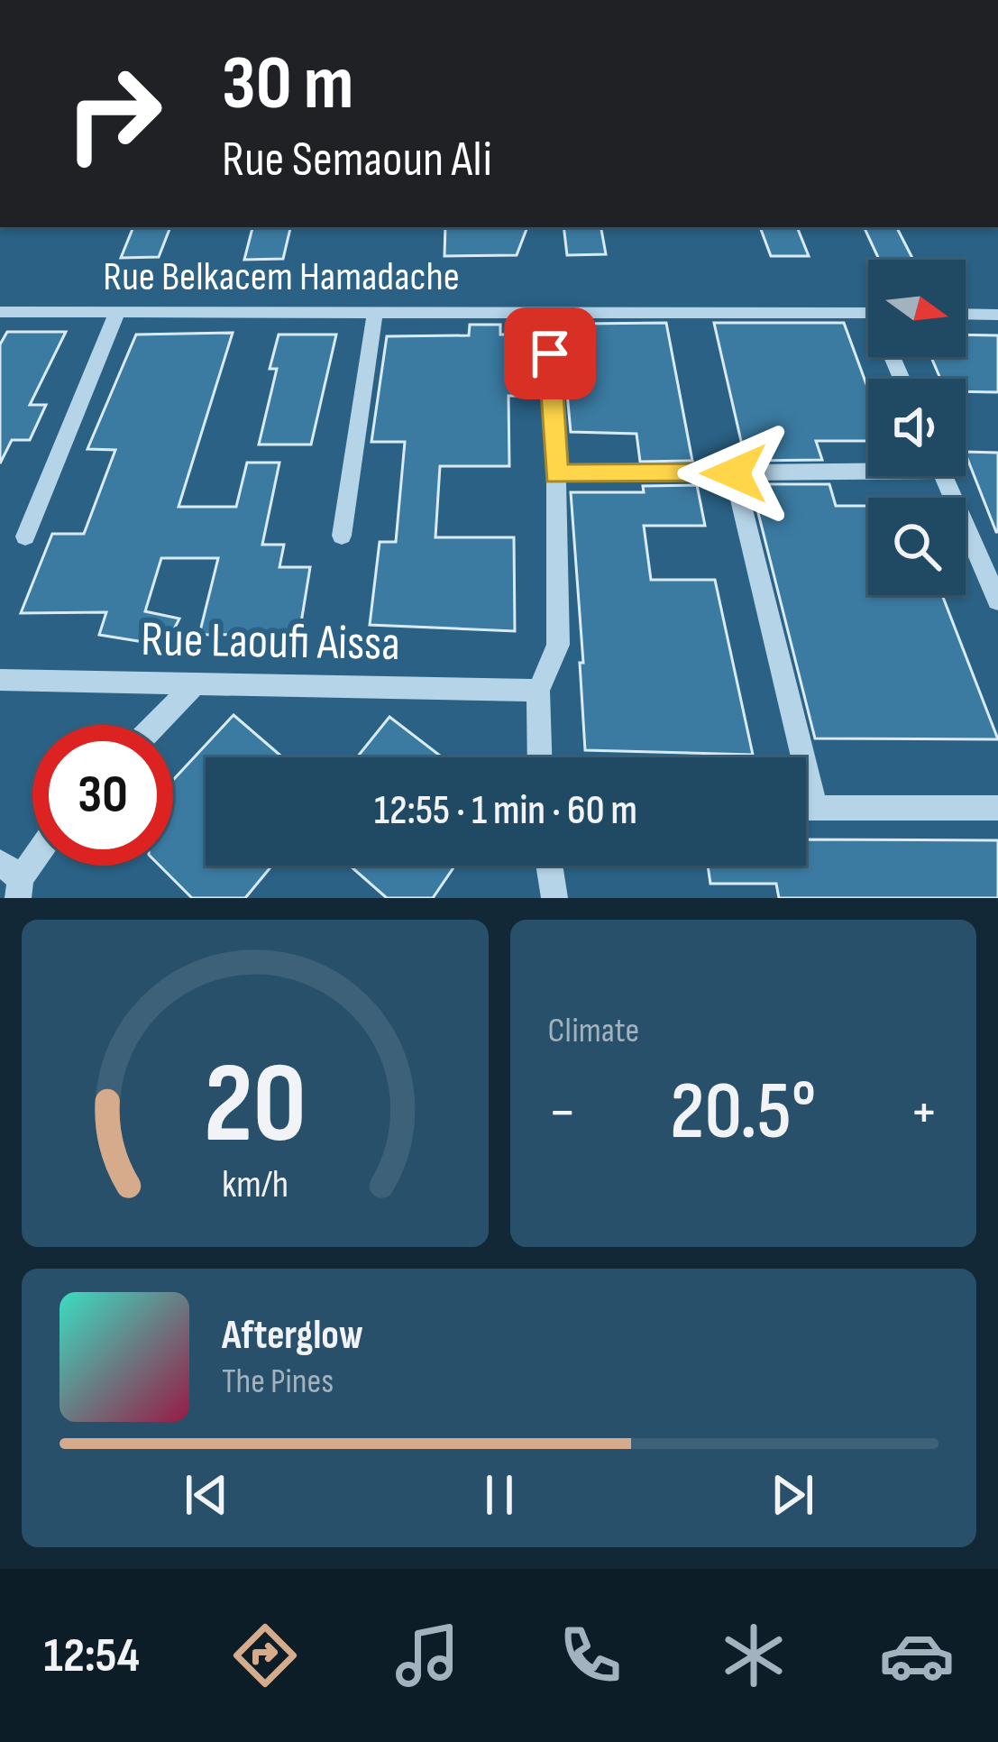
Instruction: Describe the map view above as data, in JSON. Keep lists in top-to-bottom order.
{
  "streets": {
    "street": ["Rue Belkacem Hamadache", "Rue Laoufi Aissa"]
  },
  "north": "right",
  "page": {
    "turn": ["30 m", "Rue Semaoun Ali"],
    "limit": "30",
    "trip": "12:55 · 1 min · 60 m",
    "tile": "Climate",
    "heat": ["−", "20.5°", "+"],
    "song": ["Afterglow", "The Pines"],
    "tabs": "12:54",
    "gauge": ["20", "km/h"]
  }
}
